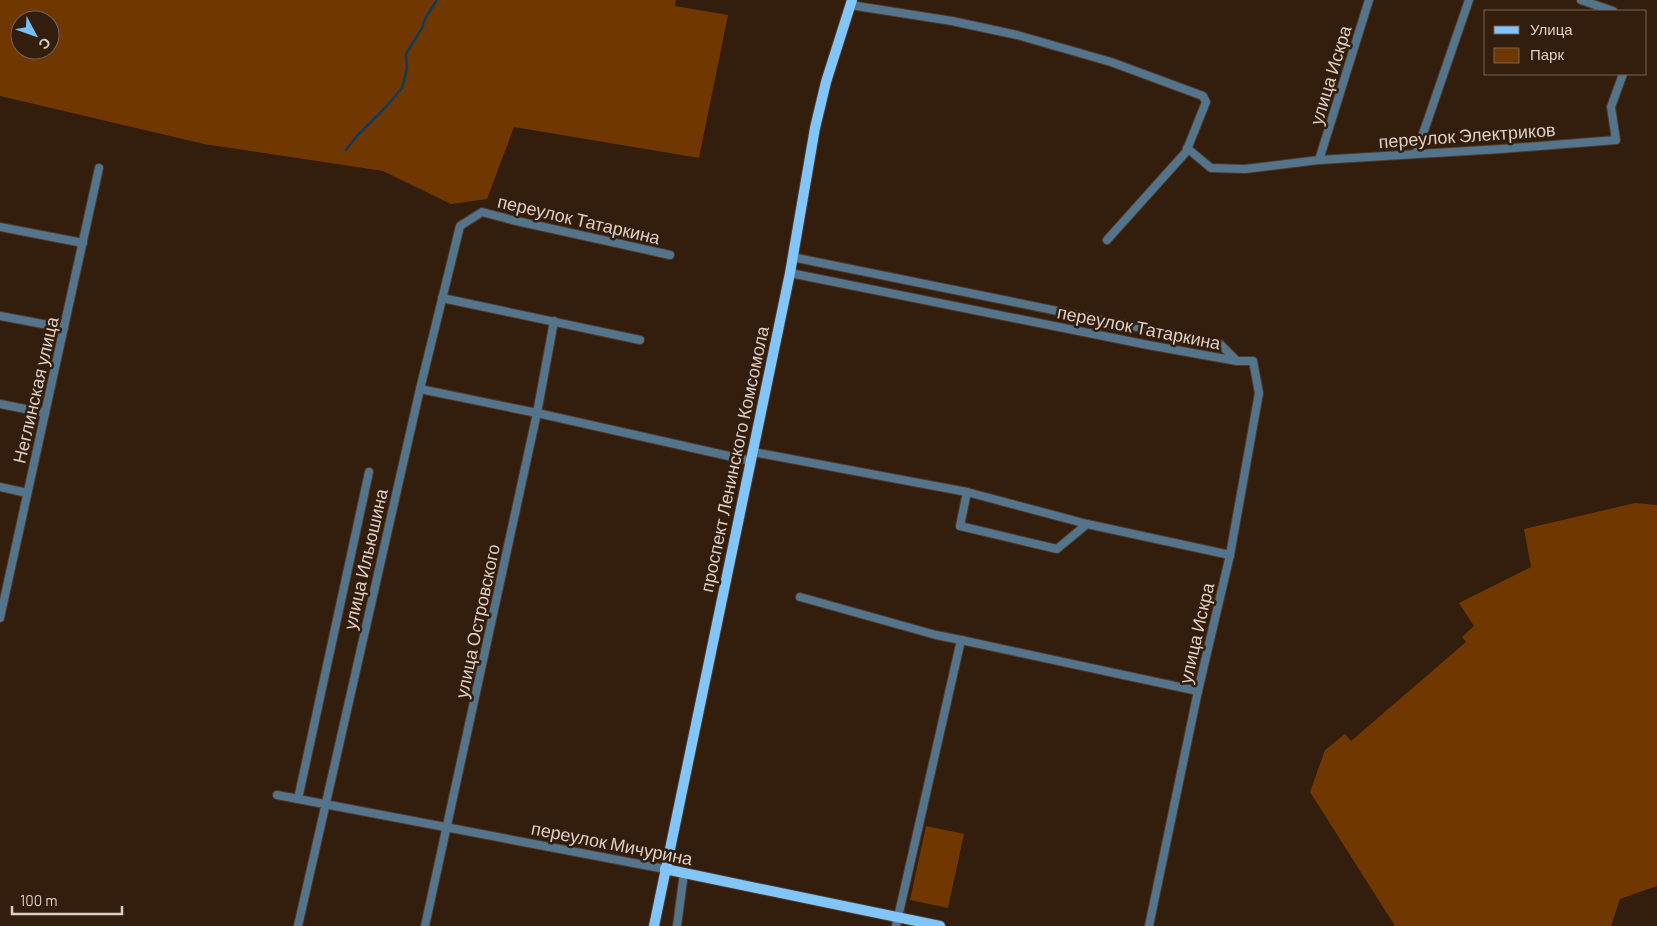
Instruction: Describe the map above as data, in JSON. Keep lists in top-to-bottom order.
{
  "streets": {
    "main road": ["проспект Ленинского Комсомола", "переулок Мичурина"],
    "street": [
      "улица Искра",
      "переулок Электриков",
      "переулок Татаркина",
      "Неглинская улица",
      "улица Ильюшина",
      "улица Островского"
    ]
  },
  "crossings": [
    ["улица Искра", "переулок Электриков"],
    ["улица Искра", "переулок Татаркина"],
    ["переулок Татаркина", "проспект Ленинского Комсомола"],
    ["переулок Татаркина", "улица Ильюшина"],
    ["проспект Ленинского Комсомола", "переулок Мичурина"],
    ["улица Ильюшина", "переулок Мичурина"],
    ["улица Островского", "переулок Мичурина"]
  ],
  "legend": ["Улица", "Парк"],
  "scale_bar": "100 m",
  "north": "bottom right"
}
